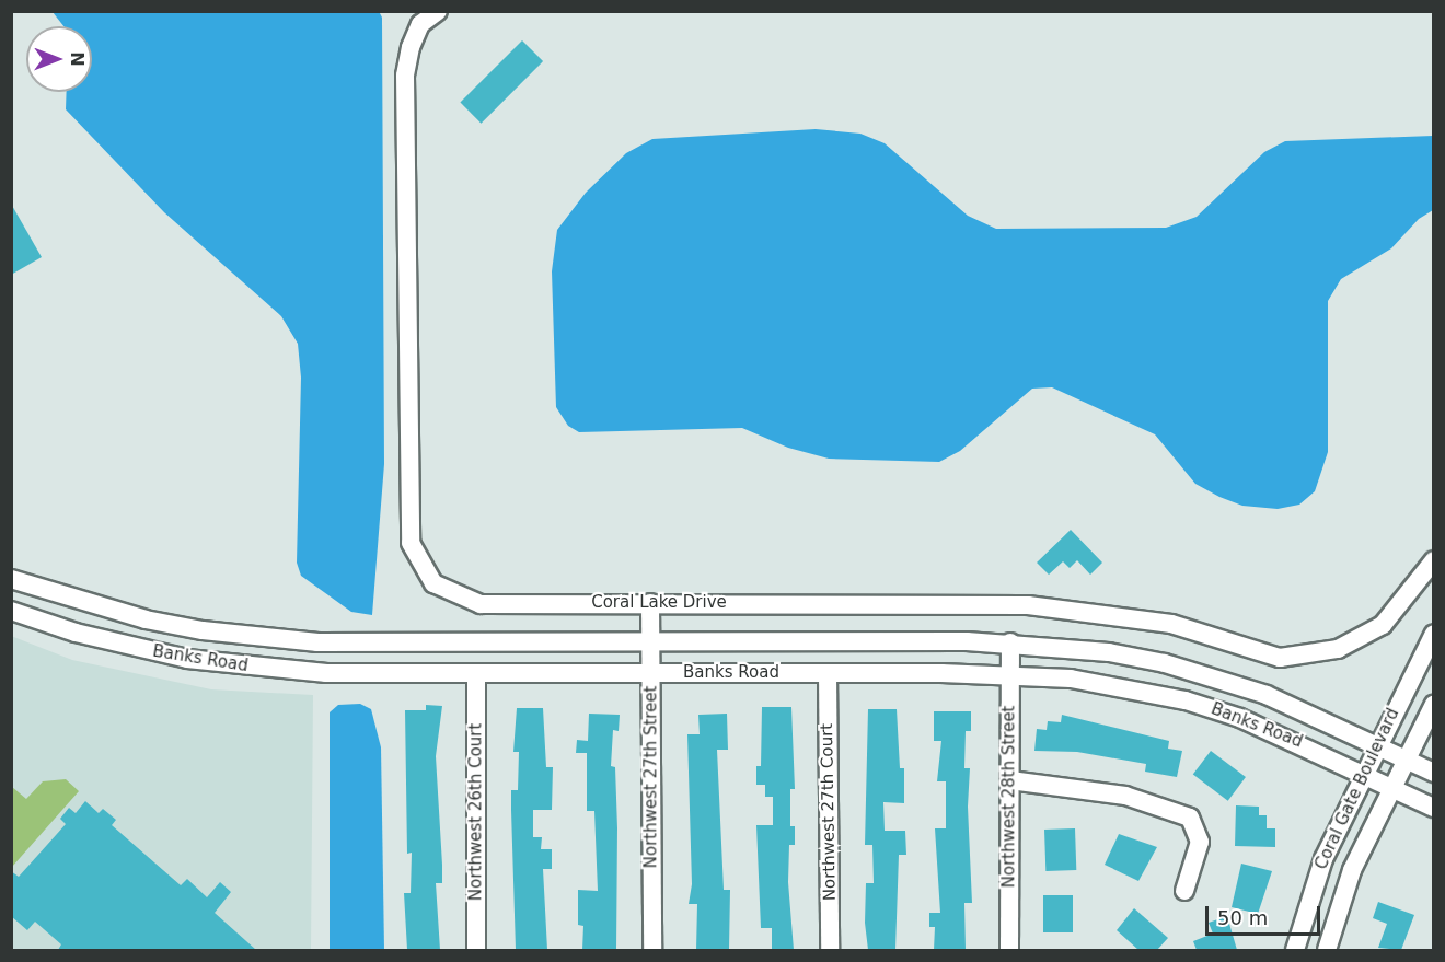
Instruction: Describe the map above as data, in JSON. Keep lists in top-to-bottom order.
{
  "streets": {
    "street": [
      "Coral Lake Drive",
      "Banks Road",
      "Northwest 27th Street",
      "Coral Gate Boulevard",
      "Northwest 28th Street",
      "Northwest 26th Court",
      "Northwest 27th Court"
    ]
  },
  "crossings": [
    ["Coral Lake Drive", "Northwest 27th Street"],
    ["Banks Road", "Northwest 27th Street"],
    ["Banks Road", "Coral Gate Boulevard"],
    ["Banks Road", "Northwest 28th Street"],
    ["Banks Road", "Northwest 26th Court"],
    ["Banks Road", "Northwest 27th Court"]
  ],
  "scale_bar": "50 m",
  "north": "right"
}
